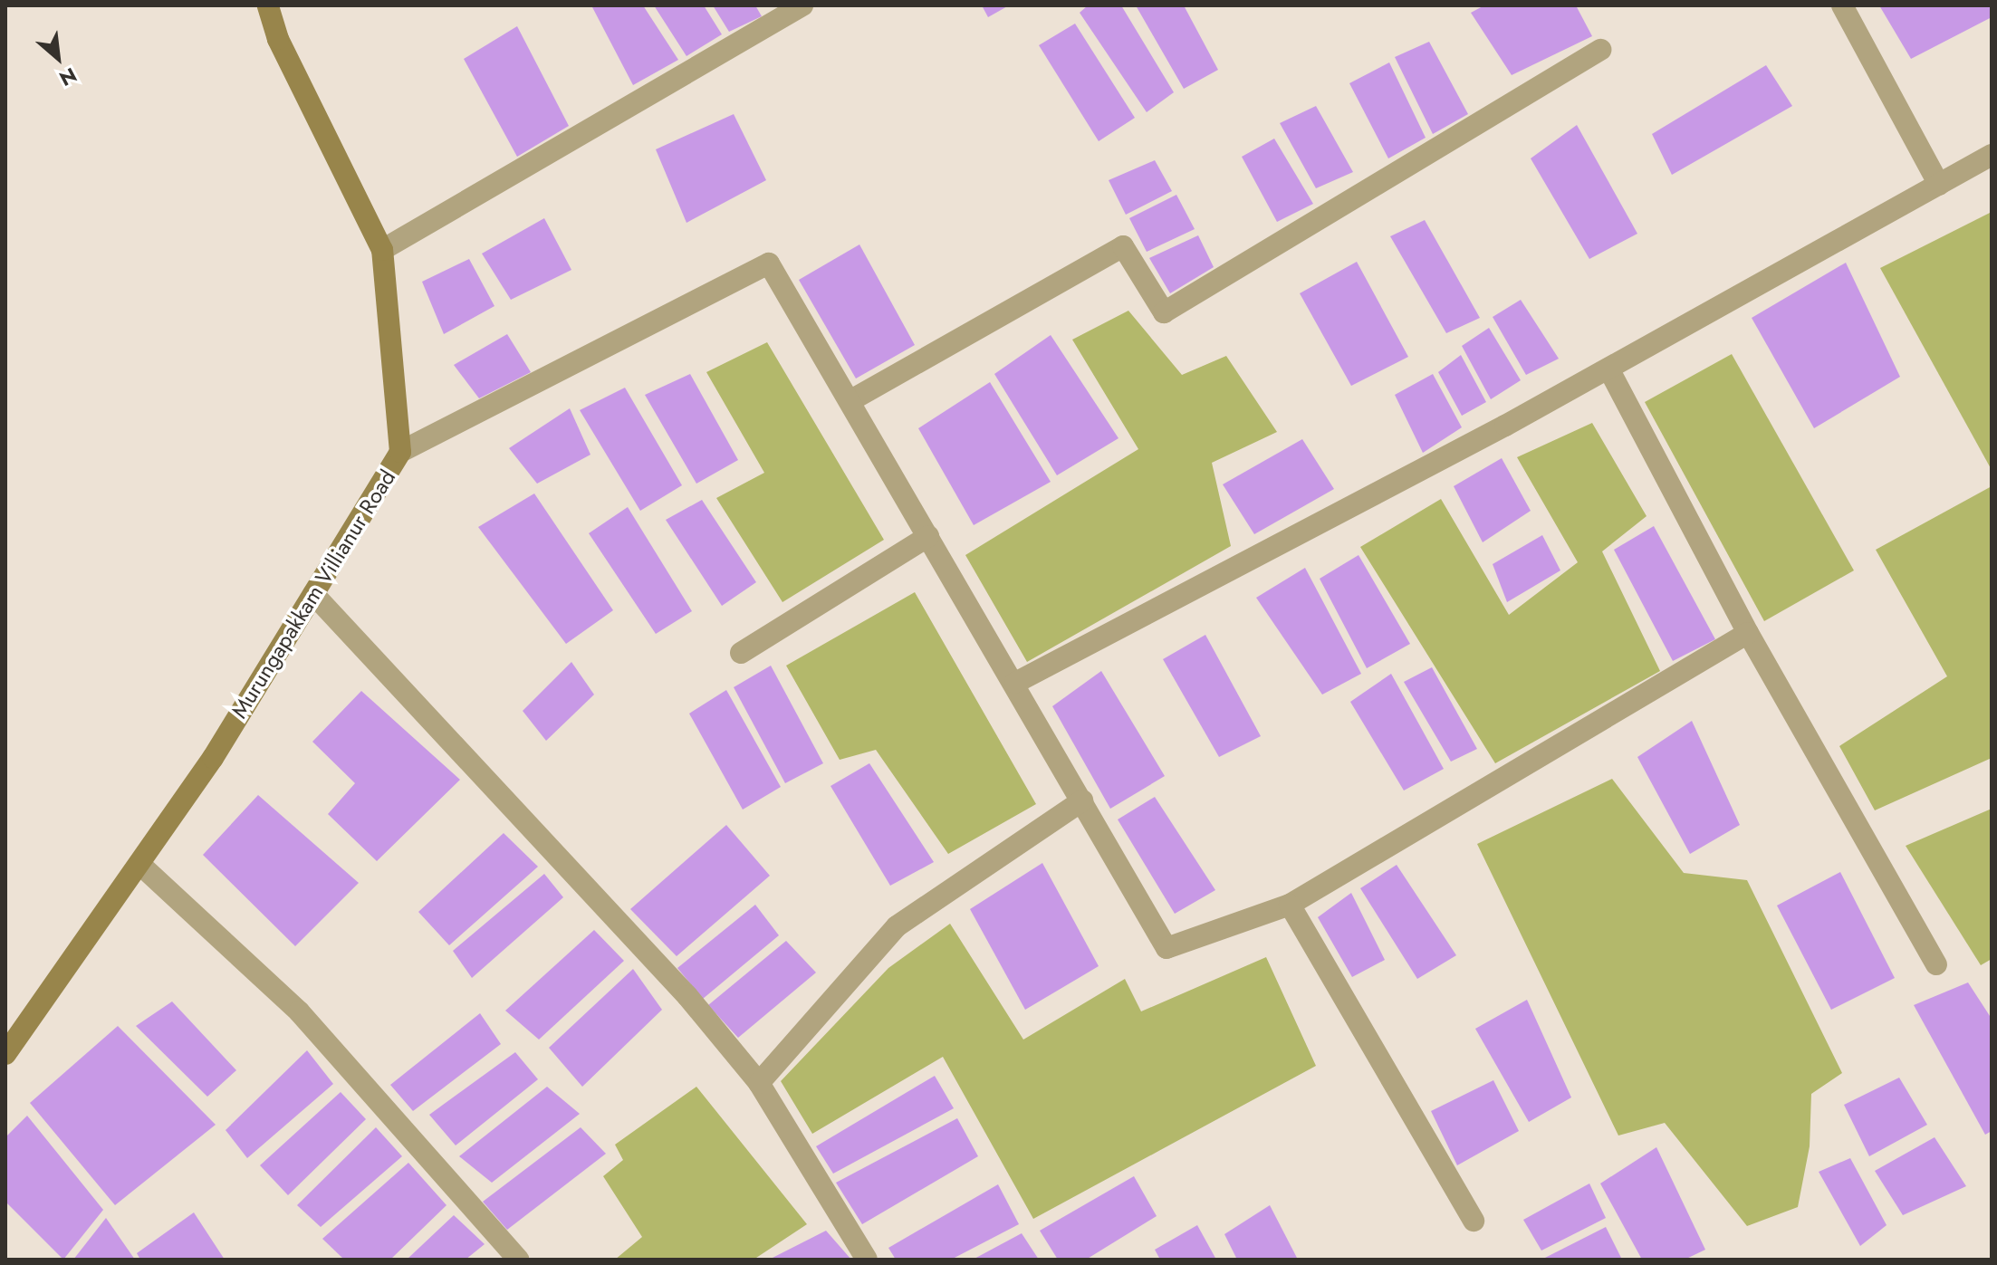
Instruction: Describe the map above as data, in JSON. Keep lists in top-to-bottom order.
{
  "streets": {
    "main road": ["Murungapakkam Villianur Road"]
  },
  "north": "bottom right"
}
